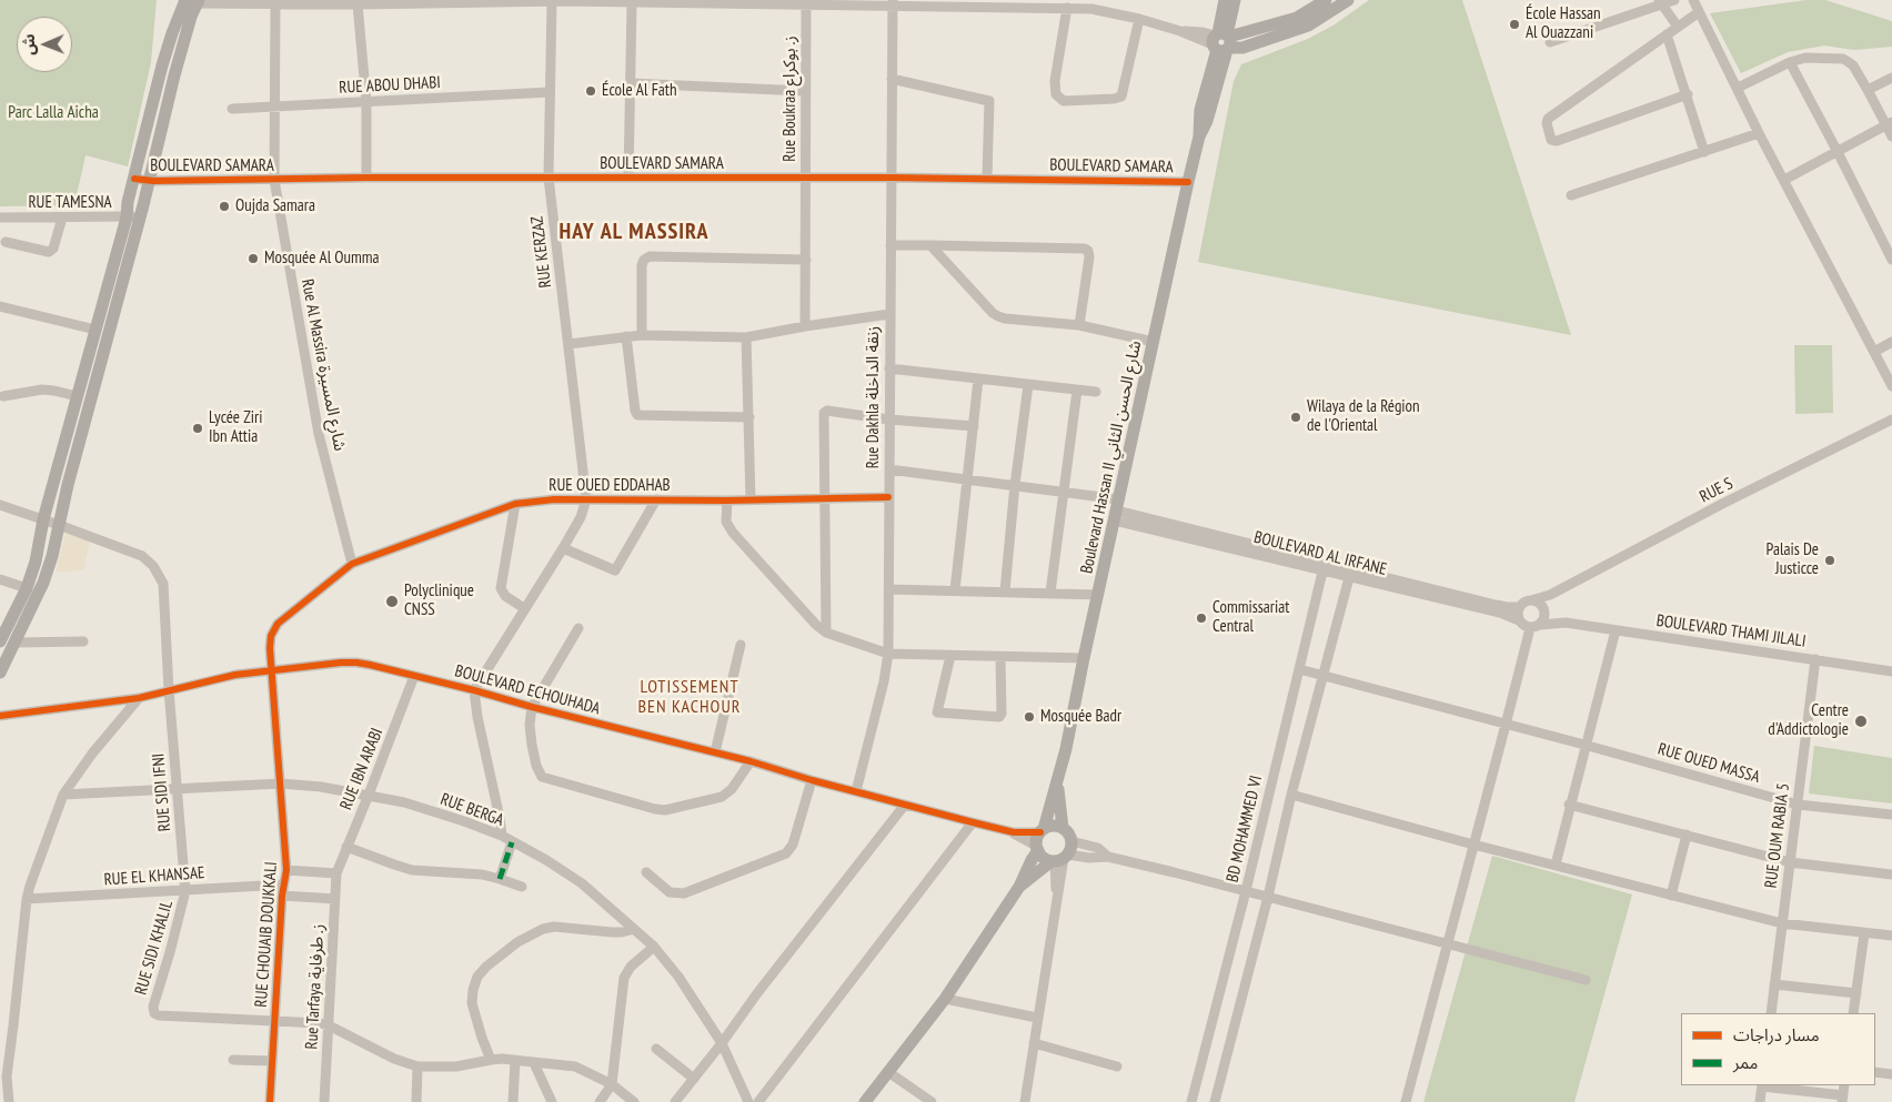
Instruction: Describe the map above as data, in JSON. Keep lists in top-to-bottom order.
{
  "streets": {
    "main road": ["Boulevard Hassan II شارع الحسن الثاني"],
    "street": [
      "RUE ABOU DHABI",
      "Rue Boukraa ز. بوكراع",
      "BOULEVARD SAMARA",
      "RUE TAMESNA",
      "RUE KERZAZ",
      "Rue Al Massira شارع المسيرة",
      "Rue Dakhla زنقة الداخلة",
      "RUE OUED EDDAHAB",
      "RUE S",
      "BOULEVARD AL IRFANE",
      "BOULEVARD THAMI JILALI",
      "BOULEVARD ECHOUHADA",
      "RUE OUED MASSA",
      "RUE IBN ARABI",
      "RUE SIDI IFNI",
      "RUE BERGA",
      "BD MOHAMMED VI",
      "RUE OUM RABIA 5",
      "RUE EL KHANSAE",
      "RUE CHOUAIB DOUKKALI",
      "RUE SIDI KHALIL",
      "Rue Tarfaya ز. طرفاية"
    ]
  },
  "crossings": [
    ["RUE ABOU DHABI", "RUE KERZAZ"],
    ["RUE ABOU DHABI", "Rue Al Massira شارع المسيرة"],
    ["Rue Boukraa ز. بوكراع", "BOULEVARD SAMARA"],
    ["BOULEVARD SAMARA", "RUE KERZAZ"],
    ["BOULEVARD SAMARA", "Rue Al Massira شارع المسيرة"],
    ["BOULEVARD SAMARA", "Rue Dakhla زنقة الداخلة"],
    ["BOULEVARD SAMARA", "Boulevard Hassan II شارع الحسن الثاني"],
    ["RUE KERZAZ", "RUE OUED EDDAHAB"],
    ["Rue Al Massira شارع المسيرة", "RUE OUED EDDAHAB"],
    ["Rue Dakhla زنقة الداخلة", "RUE OUED EDDAHAB"],
    ["Rue Dakhla زنقة الداخلة", "BOULEVARD AL IRFANE"],
    ["Rue Dakhla زنقة الداخلة", "BOULEVARD ECHOUHADA"],
    ["Boulevard Hassan II شارع الحسن الثاني", "BOULEVARD AL IRFANE"],
    ["Boulevard Hassan II شارع الحسن الثاني", "BOULEVARD ECHOUHADA"],
    ["RUE OUED EDDAHAB", "BOULEVARD ECHOUHADA"],
    ["RUE OUED EDDAHAB", "RUE CHOUAIB DOUKKALI"],
    ["RUE S", "BOULEVARD AL IRFANE"],
    ["BOULEVARD AL IRFANE", "BD MOHAMMED VI"],
    ["BOULEVARD THAMI JILALI", "RUE OUM RABIA 5"],
    ["BOULEVARD ECHOUHADA", "RUE IBN ARABI"],
    ["BOULEVARD ECHOUHADA", "RUE SIDI IFNI"],
    ["BOULEVARD ECHOUHADA", "RUE CHOUAIB DOUKKALI"],
    ["RUE OUED MASSA", "BD MOHAMMED VI"],
    ["RUE OUED MASSA", "RUE OUM RABIA 5"],
    ["RUE IBN ARABI", "RUE BERGA"],
    ["RUE IBN ARABI", "Rue Tarfaya ز. طرفاية"],
    ["RUE SIDI IFNI", "RUE BERGA"],
    ["RUE SIDI IFNI", "RUE EL KHANSAE"],
    ["RUE SIDI IFNI", "RUE SIDI KHALIL"],
    ["RUE BERGA", "RUE CHOUAIB DOUKKALI"],
    ["RUE EL KHANSAE", "RUE CHOUAIB DOUKKALI"],
    ["RUE EL KHANSAE", "RUE SIDI KHALIL"],
    ["RUE CHOUAIB DOUKKALI", "RUE SIDI KHALIL"]
  ],
  "districts": ["HAY AL MASSIRA", "LOTISSEMENT BEN KACHOUR"],
  "parks": ["Parc Lalla Aicha"],
  "places": [
    "École Hassan Al Ouazzani",
    "École Al Fath",
    "Oujda Samara",
    "Mosquée Al Oumma",
    "Wilaya de la Région de l'Oriental",
    "Lycée Ziri Ibn Attia",
    "Palais De Justicce",
    "Polyclinique CNSS",
    "Commissariat Central",
    "Mosquée Badr",
    "Centre d'Addictologie"
  ],
  "legend": ["مسار دراجات", "ممر"],
  "north": "left"
}
